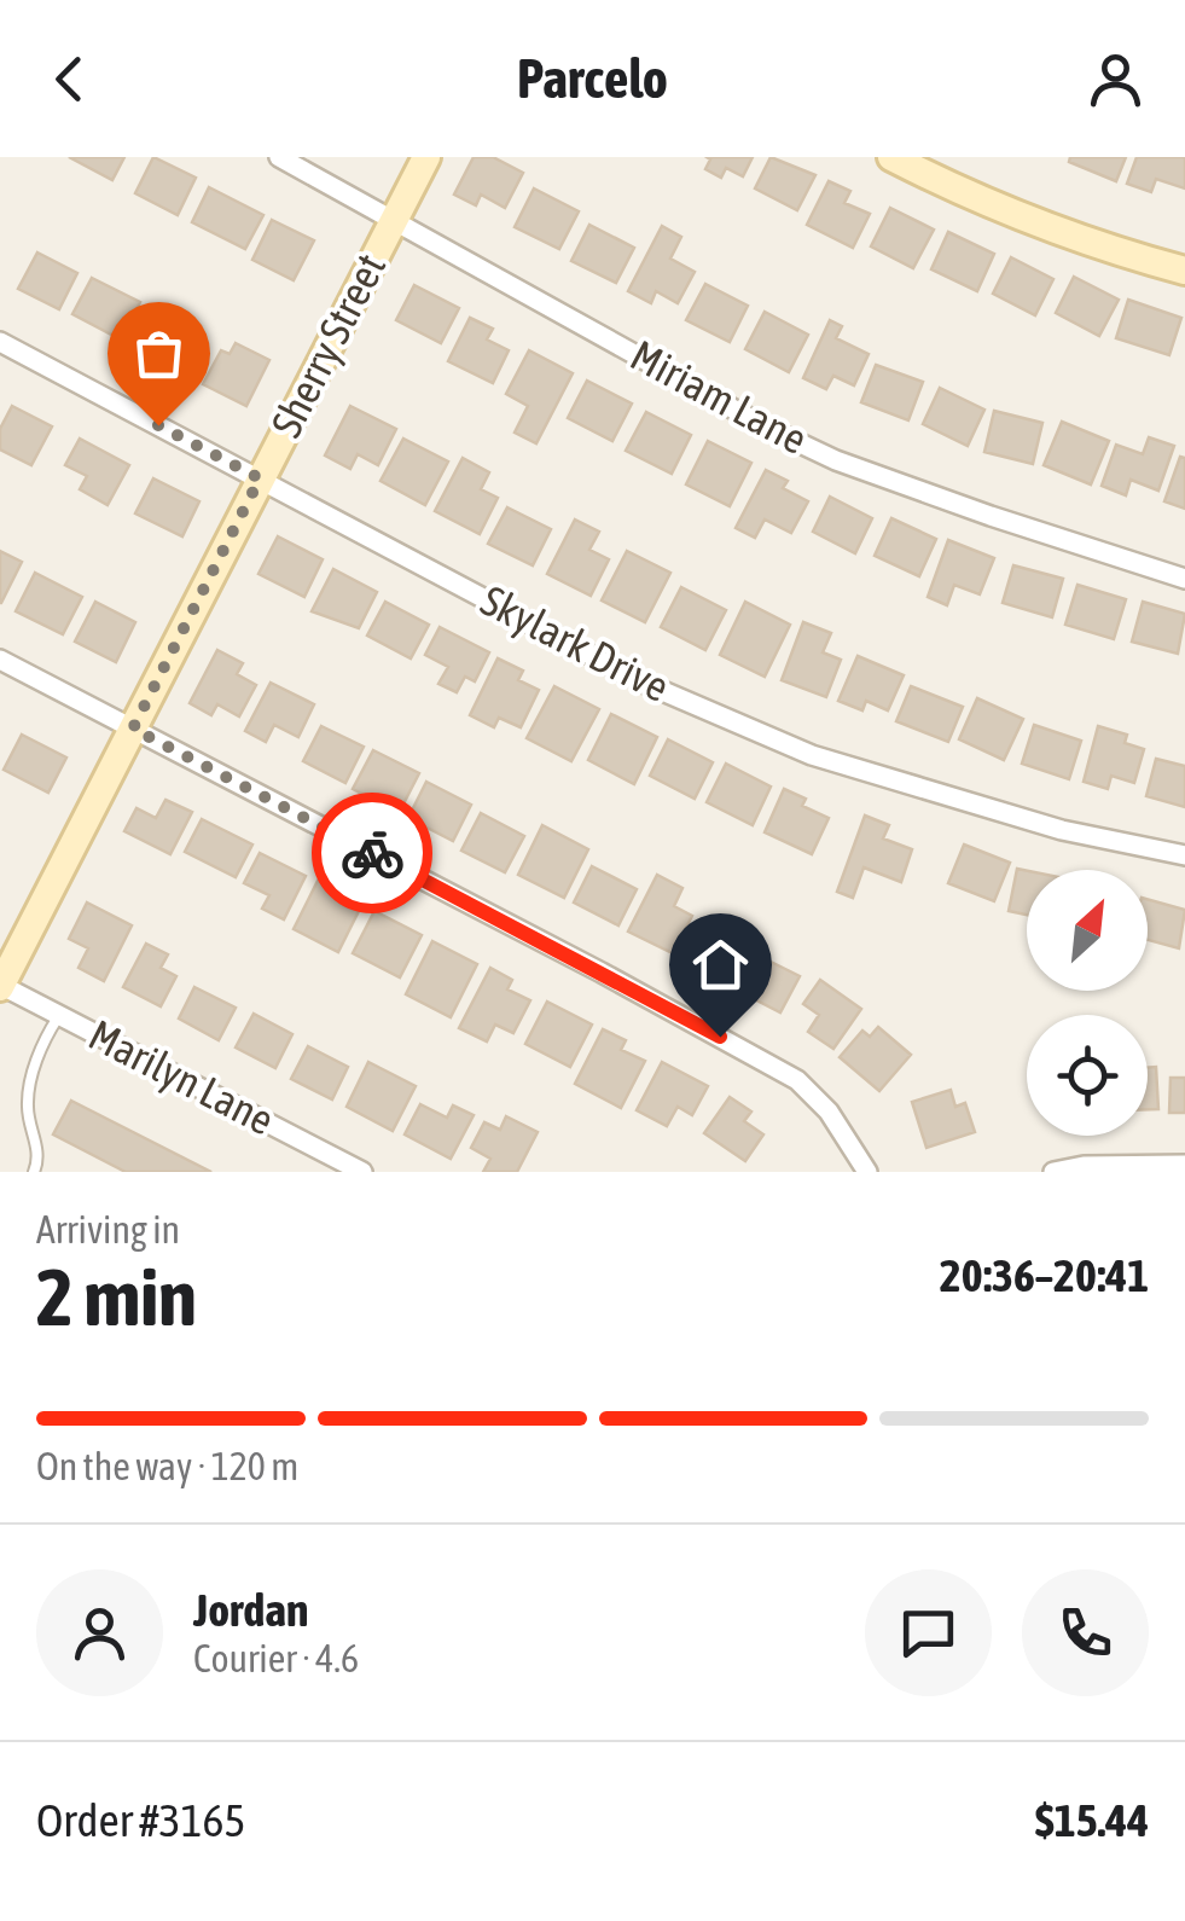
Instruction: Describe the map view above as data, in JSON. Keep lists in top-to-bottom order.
{
  "streets": {
    "street": [
      "Sherry Street",
      "Miriam Lane",
      "Skylark Drive",
      "Marilyn Lane"
    ]
  },
  "crossings": [
    ["Sherry Street", "Miriam Lane"],
    ["Sherry Street", "Skylark Drive"],
    ["Sherry Street", "Marilyn Lane"]
  ],
  "north": "top right",
  "page": {
    "header": "Parcelo",
    "heading": ["2 min", "Arriving in", "20:36–20:41"],
    "panel": [
      "Jordan",
      "Courier · 4.6",
      "Order #3165",
      "$15.44"
    ],
    "bar": "On the way · 120 m"
  }
}
